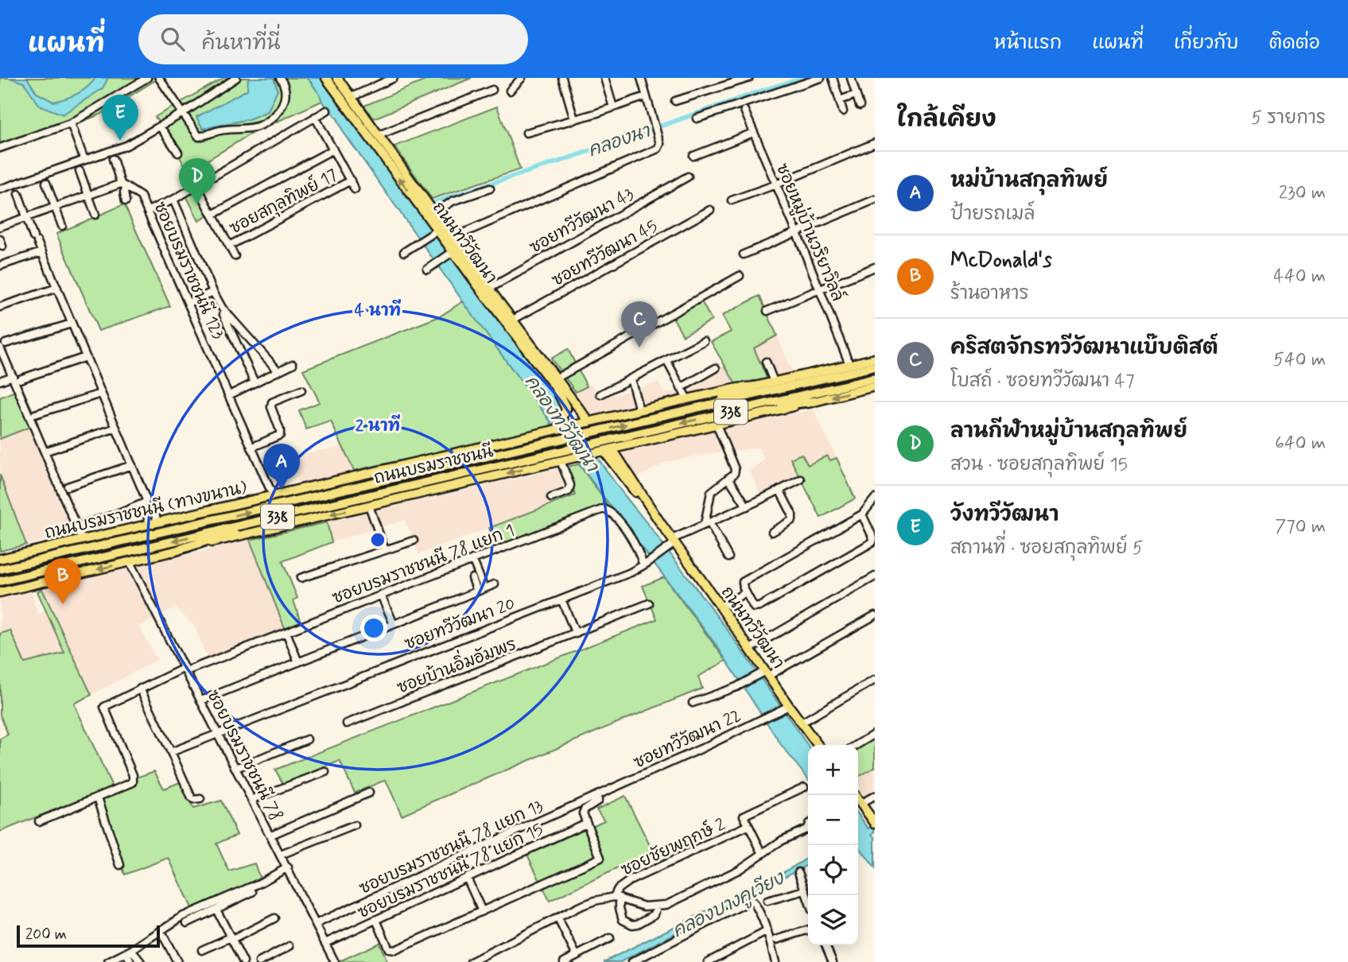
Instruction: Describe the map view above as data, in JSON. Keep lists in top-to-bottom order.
{
  "streets": {
    "highway": ["338", "ถนนบรมราชชนนี"],
    "main road": ["ถนนทวีวัฒนา", "ถนนบรมราชชนนี (ทางขนาน)"],
    "street": [
      "ซอยสกุลทิพย์ 17",
      "ซอยทวีวัฒนา 43",
      "ซอยหมู่บ้านวริยาวิลล์",
      "ซอยทวีวัฒนา 45",
      "ซอยบรมราชชนนี 123",
      "ซอยบรมราชชนนี 78 แยก 1",
      "ซอยทวีวัฒนา 20",
      "ซอยบ้านอิ่มอัมพร",
      "ซอยทวีวัฒนา 22",
      "ซอยบรมราชชนนี 78",
      "ซอยบรมราชชนนี 78 แยก 13",
      "ซอยชัยพฤกษ์ 2",
      "ซอยบรมราชชนนี 78 แยก 15"
    ]
  },
  "crossings": [
    ["ซอยทวีวัฒนา 43", "ถนนทวีวัฒนา"],
    ["ถนนทวีวัฒนา", "ซอยทวีวัฒนา 45"],
    ["ถนนทวีวัฒนา", "338"],
    ["ถนนทวีวัฒนา", "ถนนบรมราชชนนี (ทางขนาน)"],
    ["ถนนทวีวัฒนา", "ซอยทวีวัฒนา 20"],
    ["ถนนทวีวัฒนา", "ซอยทวีวัฒนา 22"],
    ["ซอยบรมราชชนนี 123", "ถนนบรมราชชนนี (ทางขนาน)"],
    ["338", "ซอยบรมราชชนนี 78"],
    ["ซอยบรมราชชนนี 78 แยก 1", "ซอยทวีวัฒนา 20"],
    ["ซอยบรมราชชนนี 78 แยก 1", "ซอยบรมราชชนนี 78"],
    ["ซอยทวีวัฒนา 20", "ซอยบรมราชชนนี 78"],
    ["ซอยทวีวัฒนา 22", "ซอยบรมราชชนนี 78 แยก 13"],
    ["ซอยบรมราชชนนี 78", "ซอยบรมราชชนนี 78 แยก 13"],
    ["ซอยบรมราชชนนี 78", "ซอยบรมราชชนนี 78 แยก 15"]
  ],
  "water": ["คลองนา", "คลองทวีวัฒนา", "คลองบางคูเวียง"],
  "scale_bar": "200 m",
  "page": {
    "header": "แผนที่",
    "search": "ค้นหาที่นี่",
    "nav": [
      "หน้าแรก",
      "แผนที่",
      "เกี่ยวกับ",
      "ติดต่อ"
    ],
    "heading": ["ใกล้เคียง", "5 รายการ"],
    "pins": [
      "E",
      "D",
      "C",
      "A",
      "B"
    ],
    "list": [
      {
        "mark": "A",
        "name": "หม่บ้านสกุลทิพย์",
        "note": "ป้ายรถเมล์",
        "value": "230 m"
      },
      {
        "mark": "B",
        "name": "McDonald's",
        "note": "ร้านอาหาร",
        "value": "440 m"
      },
      {
        "mark": "C",
        "name": "คริสตจักรทวีวัฒนาแบ๊บติสต์",
        "note": "โบสถ์ · ซอยทวีวัฒนา 47",
        "value": "540 m"
      },
      {
        "mark": "D",
        "name": "ลานกีฬาหมู่บ้านสกุลทิพย์",
        "note": "สวน · ซอยสกุลทิพย์ 15",
        "value": "640 m"
      },
      {
        "mark": "E",
        "name": "วังทวีวัฒนา",
        "note": "สถานที่ · ซอยสกุลทิพย์ 5",
        "value": "770 m"
      }
    ],
    "map_buttons": ["+", "−"],
    "scale": "200 m"
  },
  "rings": ["4 นาที", "2 นาที"]
}
